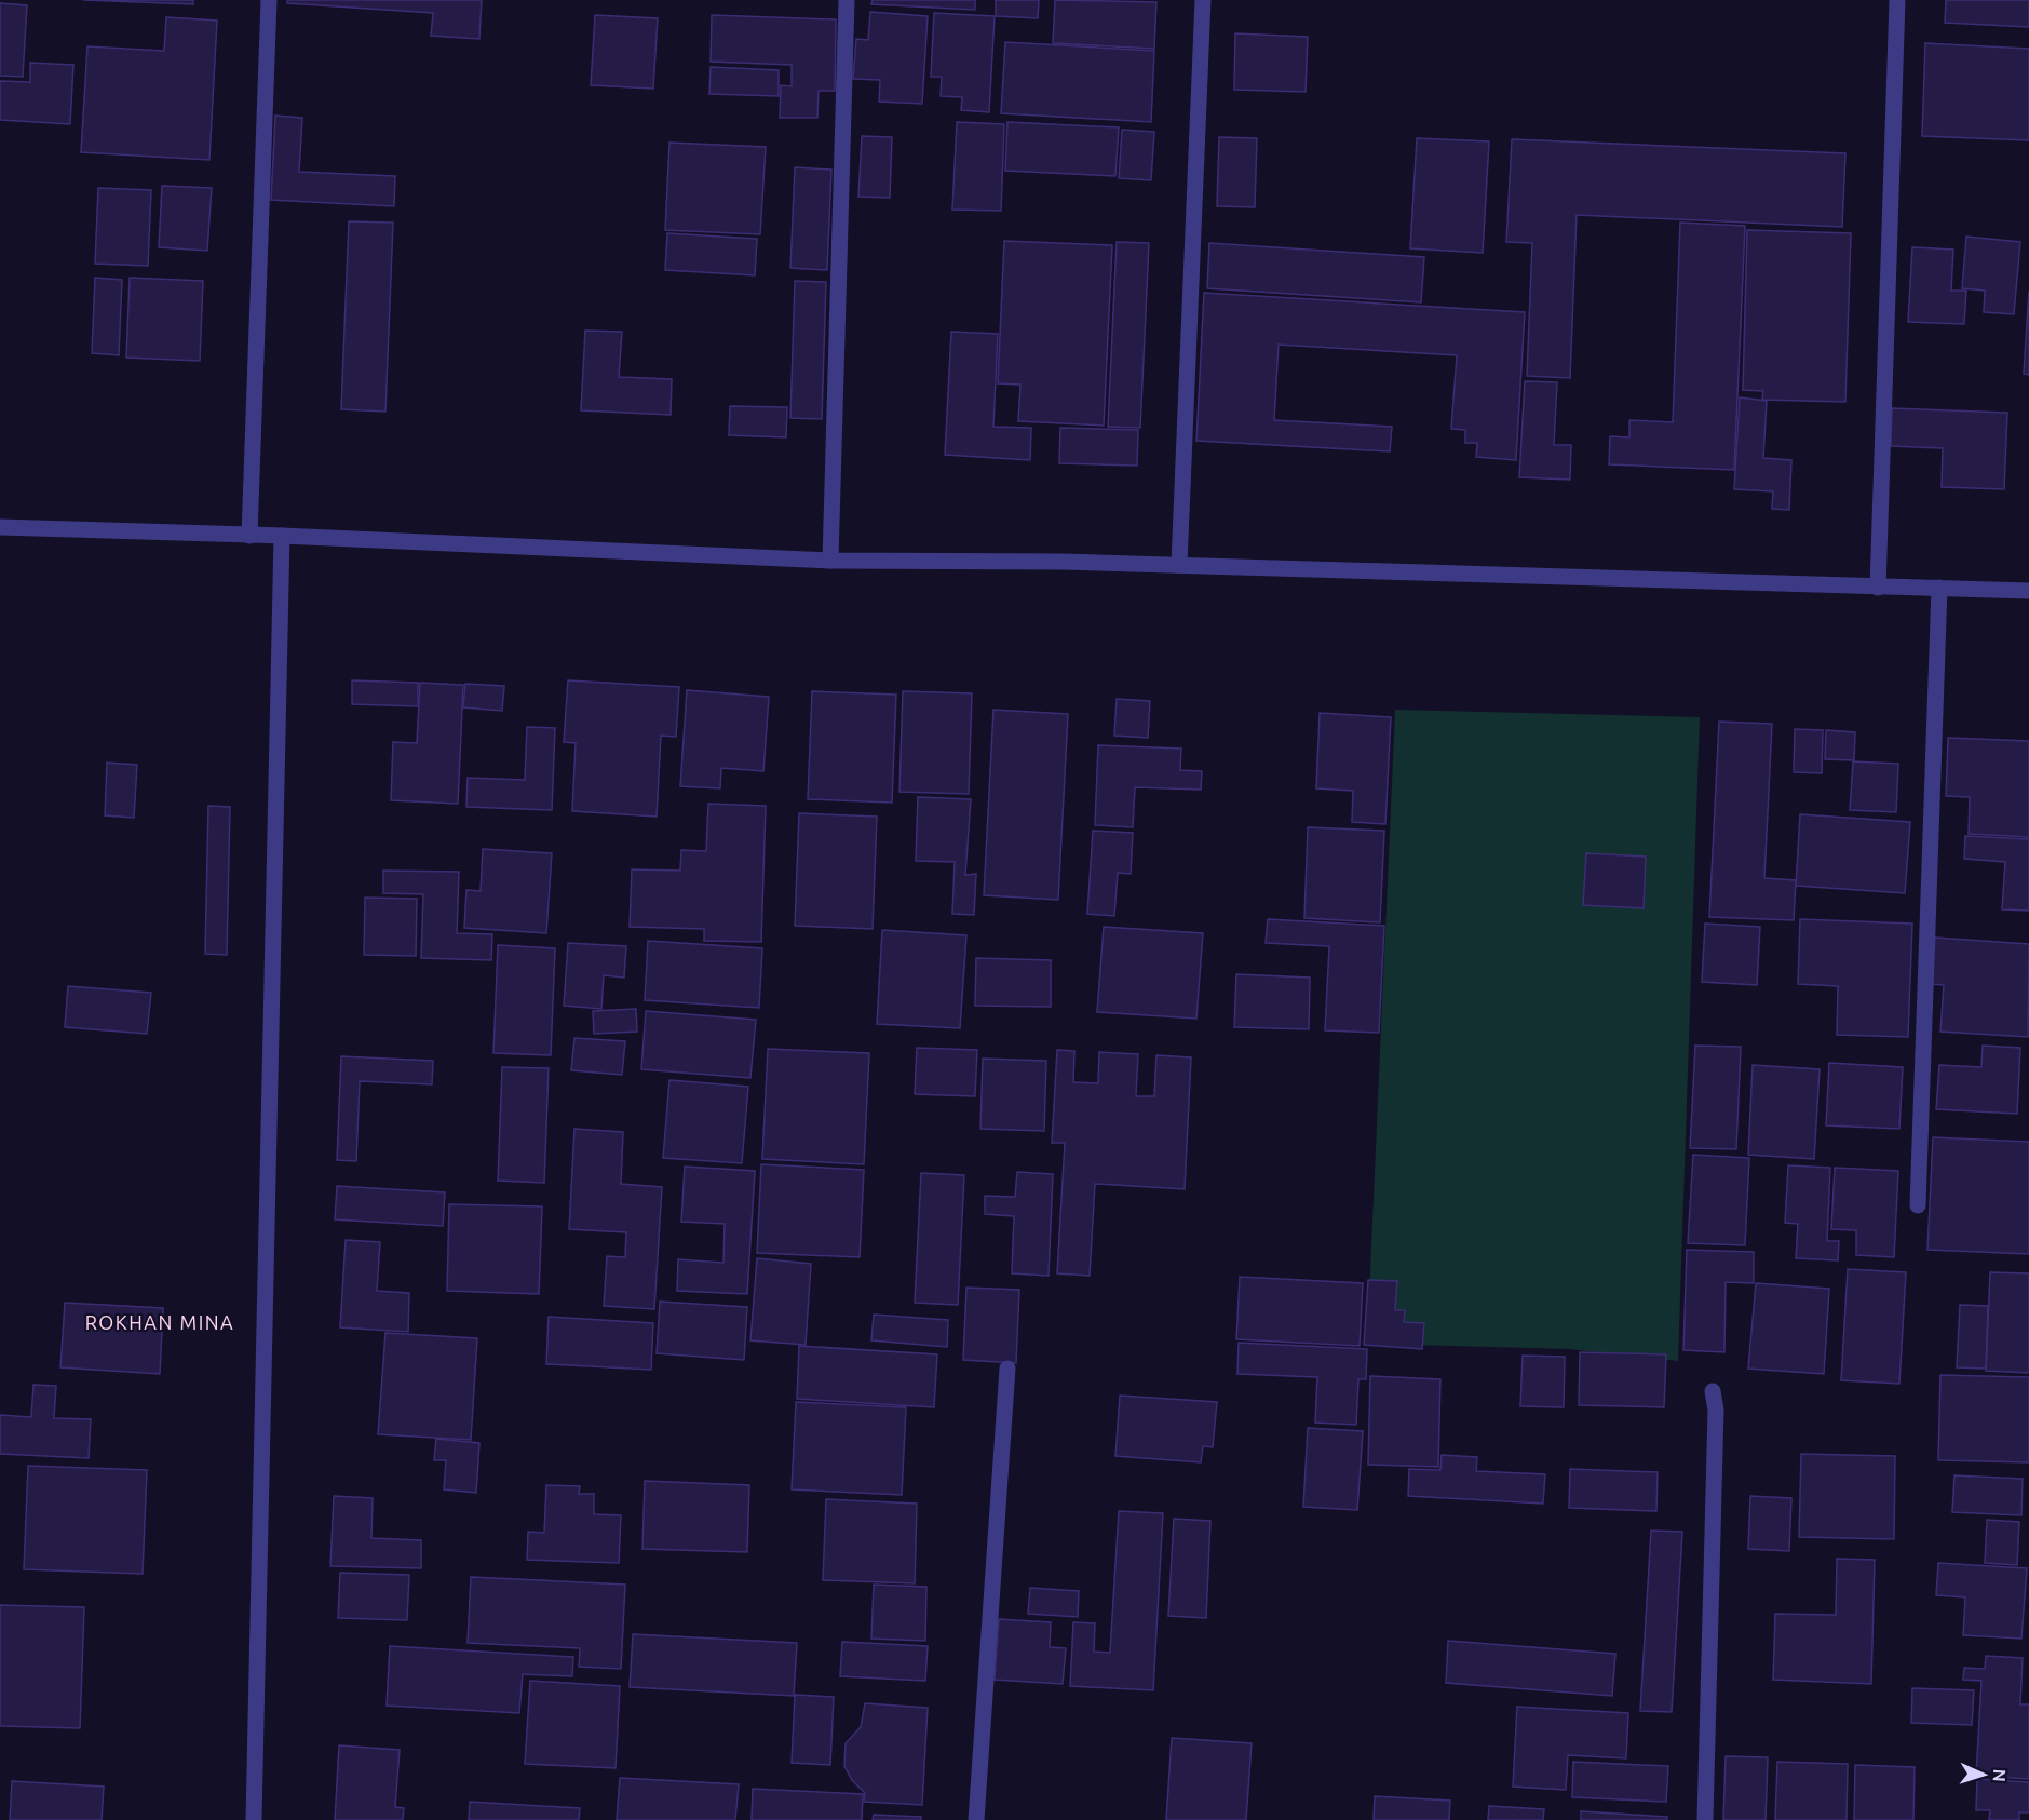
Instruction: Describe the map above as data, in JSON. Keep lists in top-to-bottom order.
{
  "districts": ["ROKHAN MINA"],
  "north": "right"
}
